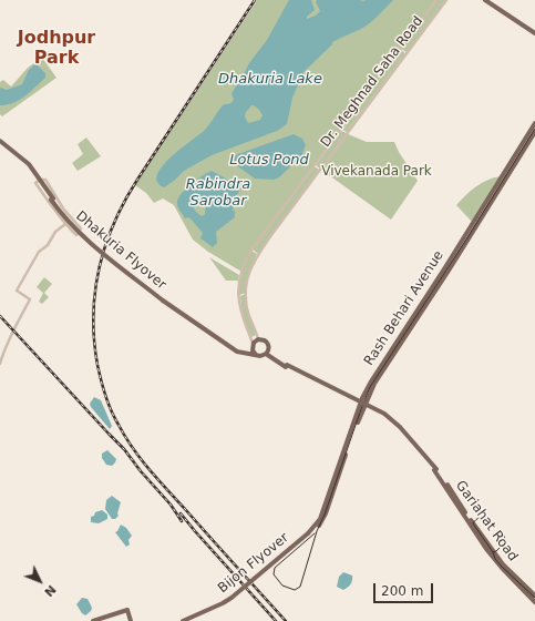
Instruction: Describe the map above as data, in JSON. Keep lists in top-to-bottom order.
{
  "streets": {
    "main road": [
      "Dhakuria Flyover",
      "Rash Behari Avenue",
      "Gariahat Road",
      "Bijon Flyover"
    ],
    "street": ["Dr. Meghnad Saha Road"]
  },
  "crossings": [
    ["Dr. Meghnad Saha Road", "Dhakuria Flyover"],
    ["Rash Behari Avenue", "Bijon Flyover"]
  ],
  "districts": ["Jodhpur Park"],
  "water": ["Dhakuria Lake", "Lotus Pond", "Rabindra Sarobar"],
  "parks": ["Vivekanada Park"],
  "scale_bar": "200 m",
  "north": "bottom right"
}
